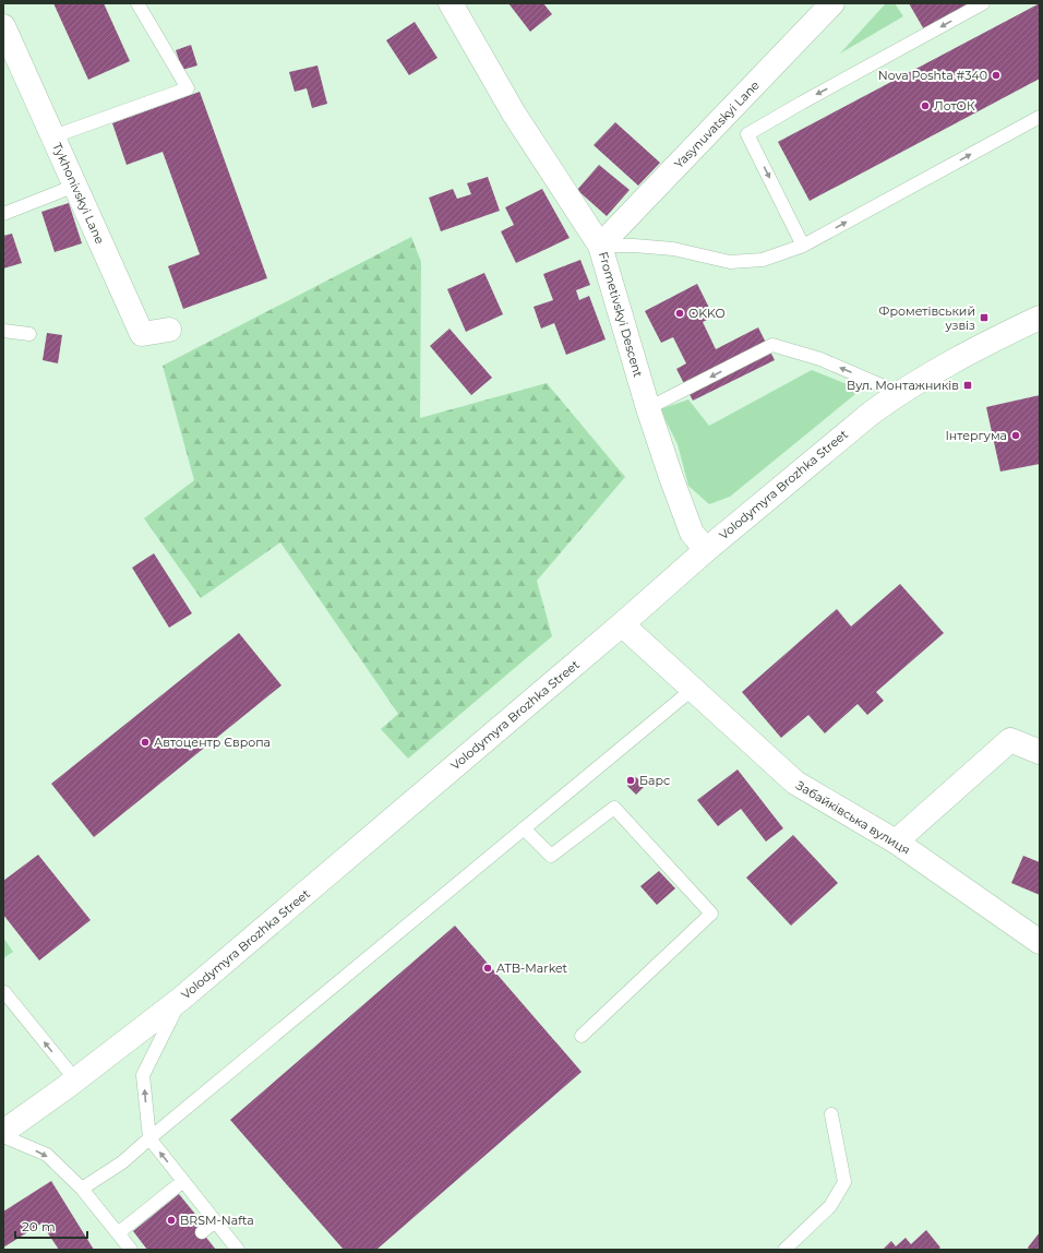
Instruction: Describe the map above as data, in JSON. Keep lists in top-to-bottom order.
{
  "streets": {
    "street": [
      "Yasynuvatskyi Lane",
      "Tykhonivskyi Lane",
      "Frometivskyi Descent",
      "Volodymyra Brozhka Street",
      "Забайківська вулиця"
    ]
  },
  "crossings": [
    ["Yasynuvatskyi Lane", "Frometivskyi Descent"],
    ["Frometivskyi Descent", "Volodymyra Brozhka Street"],
    ["Volodymyra Brozhka Street", "Забайківська вулиця"]
  ],
  "places": {
    "other": [
      "Nova Poshta #340",
      "ЛотОК",
      "OKKO",
      "Інтергума",
      "Автоцентр Європа",
      "Барс",
      "ATB-Market",
      "BRSM-Nafta"
    ],
    "transit": ["Фрометівський узвіз", "Вул. Монтажників"]
  },
  "scale_bar": "20 m"
}
